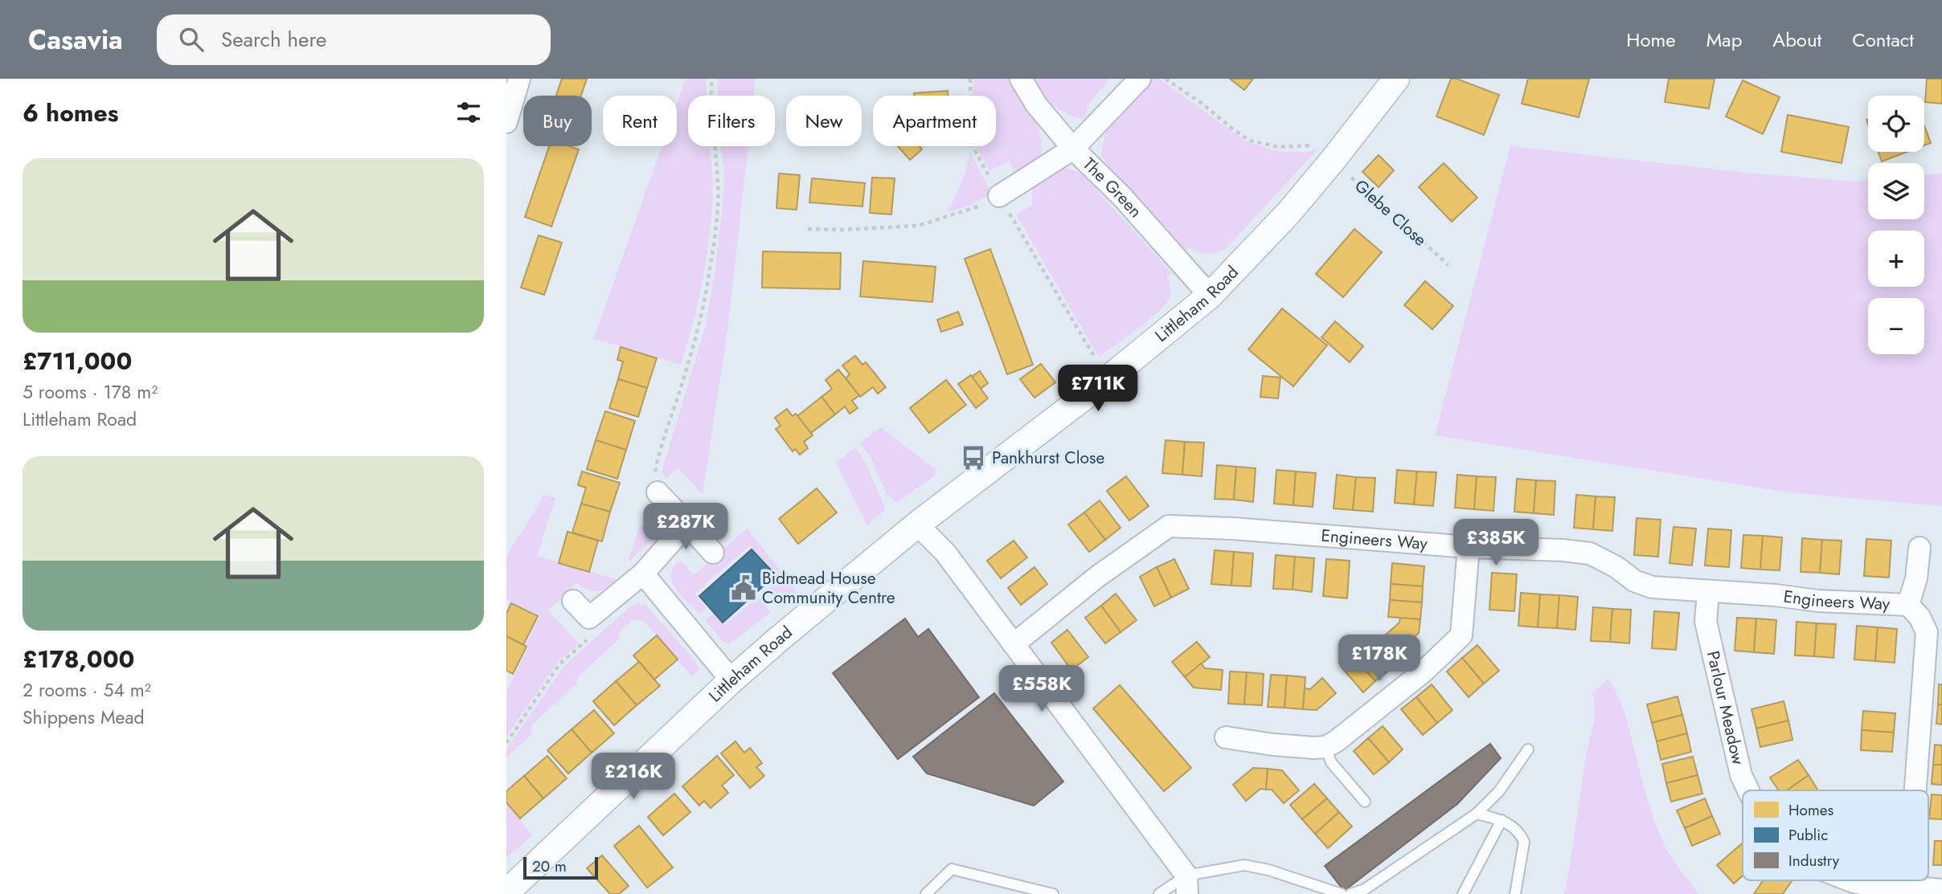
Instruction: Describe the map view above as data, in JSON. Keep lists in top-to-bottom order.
{
  "streets": {
    "street": [
      "The Green",
      "Littleham Road",
      "Engineers Way",
      "Parlour Meadow"
    ],
    "path": ["Glebe Close"]
  },
  "crossings": [
    ["The Green", "Littleham Road"],
    ["Glebe Close", "Littleham Road"],
    ["Engineers Way", "Parlour Meadow"]
  ],
  "places": {
    "bus stop": ["Pankhurst Close"],
    "public building": ["Bidmead House Community Centre"]
  },
  "legend": ["Homes", "Public", "Industry"],
  "scale_bar": "20 m",
  "page": {
    "header": "Casavia",
    "search": "Search here",
    "nav": [
      "Home",
      "Map",
      "About",
      "Contact"
    ],
    "heading": "6 homes",
    "map_buttons": ["+", "−"],
    "chip": [
      "Buy",
      "Rent",
      "Filters",
      "New",
      "Apartment"
    ],
    "list": [
      {
        "name": "£711,000",
        "note": "5 rooms · 178 m² · Littleham Road"
      },
      {
        "name": "£178,000",
        "note": "2 rooms · 54 m² · Shippens Mead"
      }
    ],
    "price": [
      "£711K",
      "£287K",
      "£385K",
      "£178K",
      "£558K",
      "£216K"
    ],
    "scale": "20 m"
  }
}
